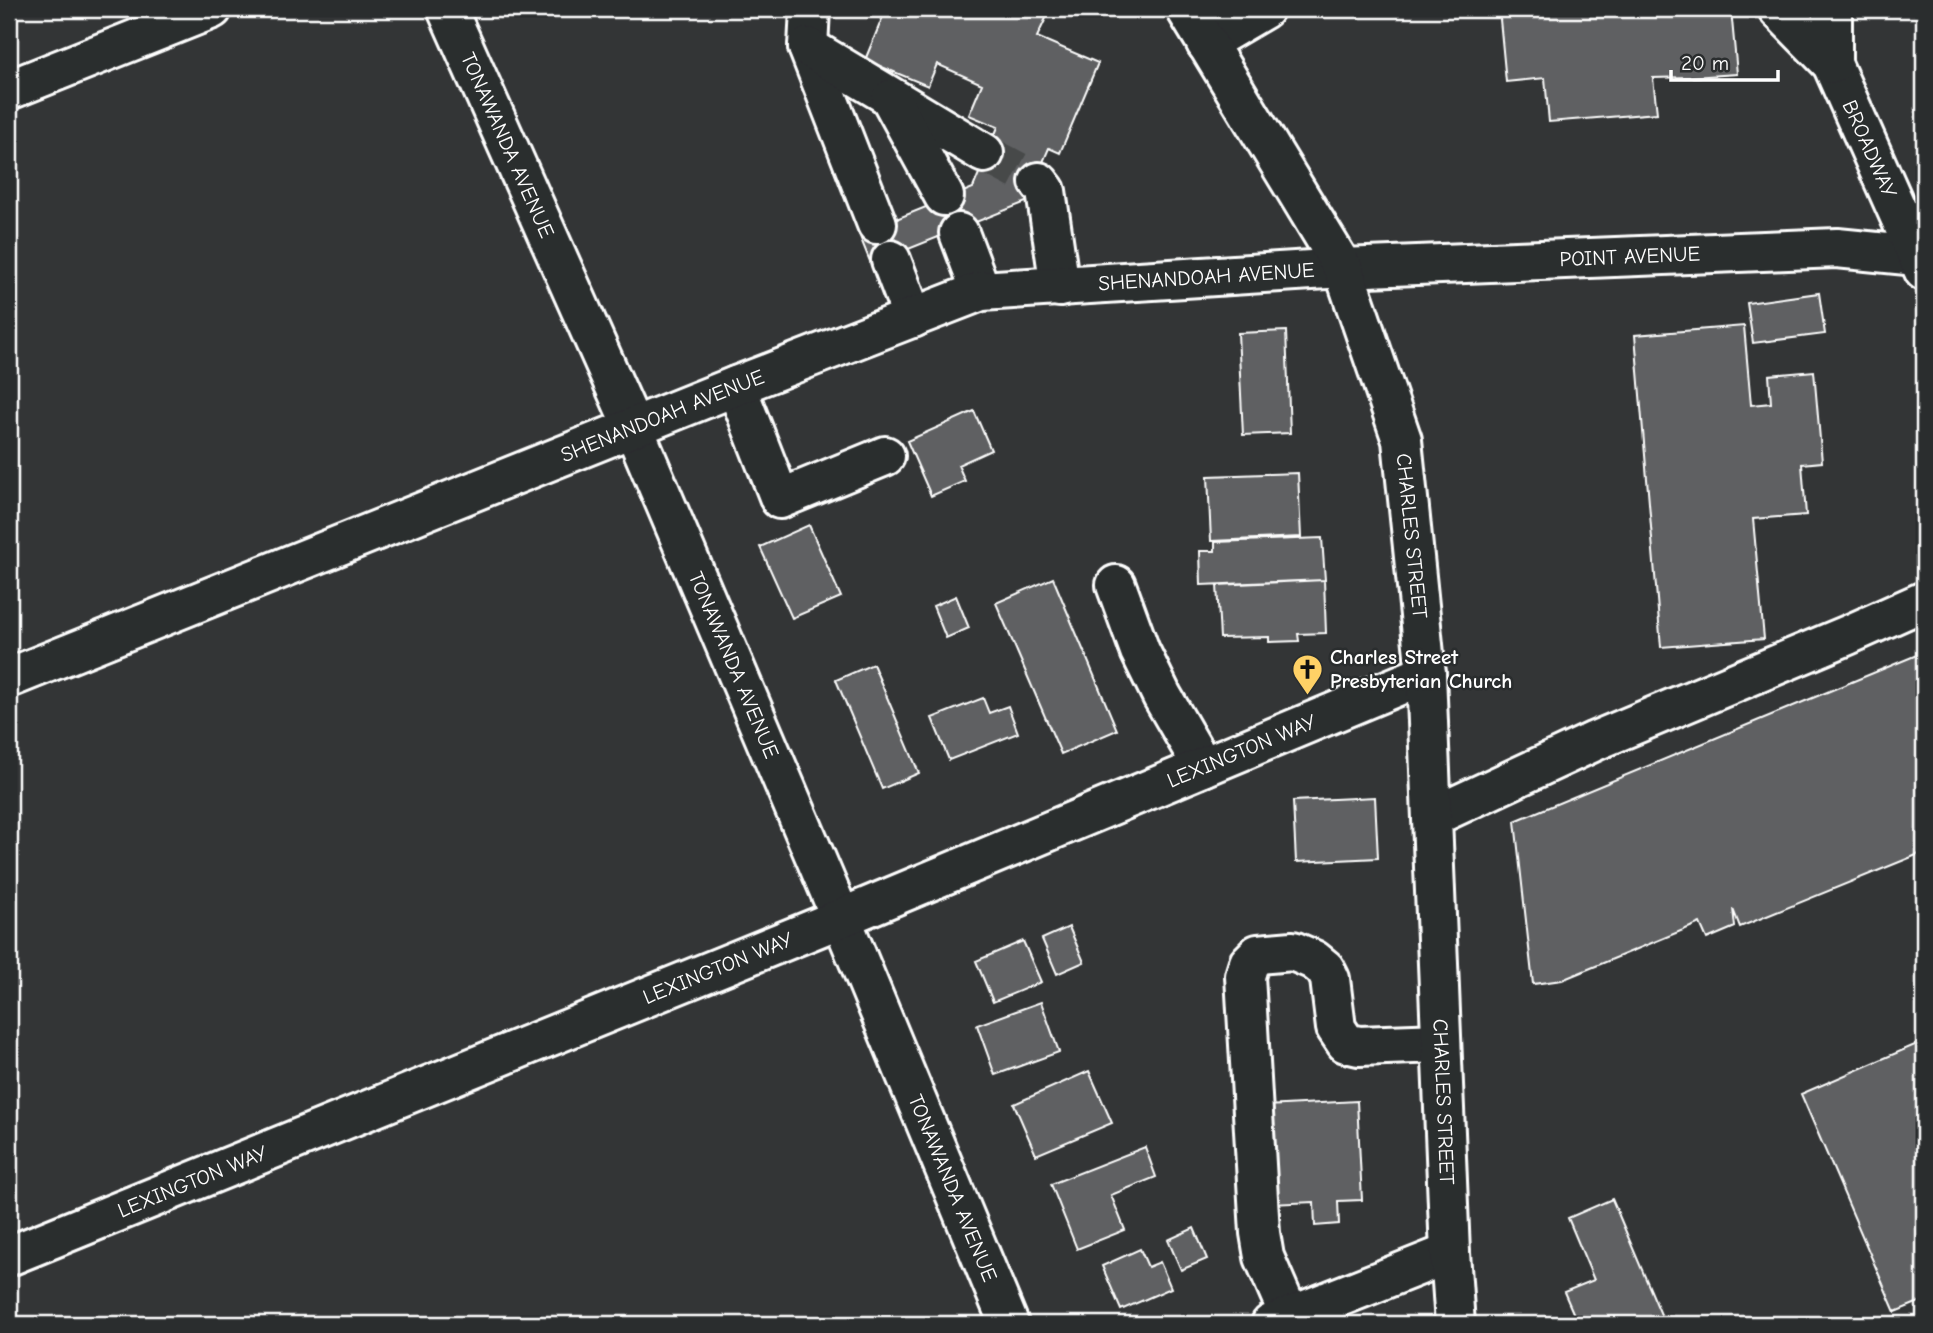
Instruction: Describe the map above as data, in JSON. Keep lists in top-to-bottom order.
{
  "streets": {
    "street": [
      "TONAWANDA AVENUE",
      "BROADWAY",
      "POINT AVENUE",
      "SHENANDOAH AVENUE",
      "CHARLES STREET",
      "LEXINGTON WAY"
    ]
  },
  "crossings": [
    ["TONAWANDA AVENUE", "SHENANDOAH AVENUE"],
    ["TONAWANDA AVENUE", "LEXINGTON WAY"],
    ["BROADWAY", "POINT AVENUE"],
    ["POINT AVENUE", "SHENANDOAH AVENUE"],
    ["POINT AVENUE", "CHARLES STREET"],
    ["SHENANDOAH AVENUE", "CHARLES STREET"],
    ["CHARLES STREET", "LEXINGTON WAY"]
  ],
  "places": {
    "church": ["Charles Street Presbyterian Church"]
  },
  "scale_bar": "20 m"
}
